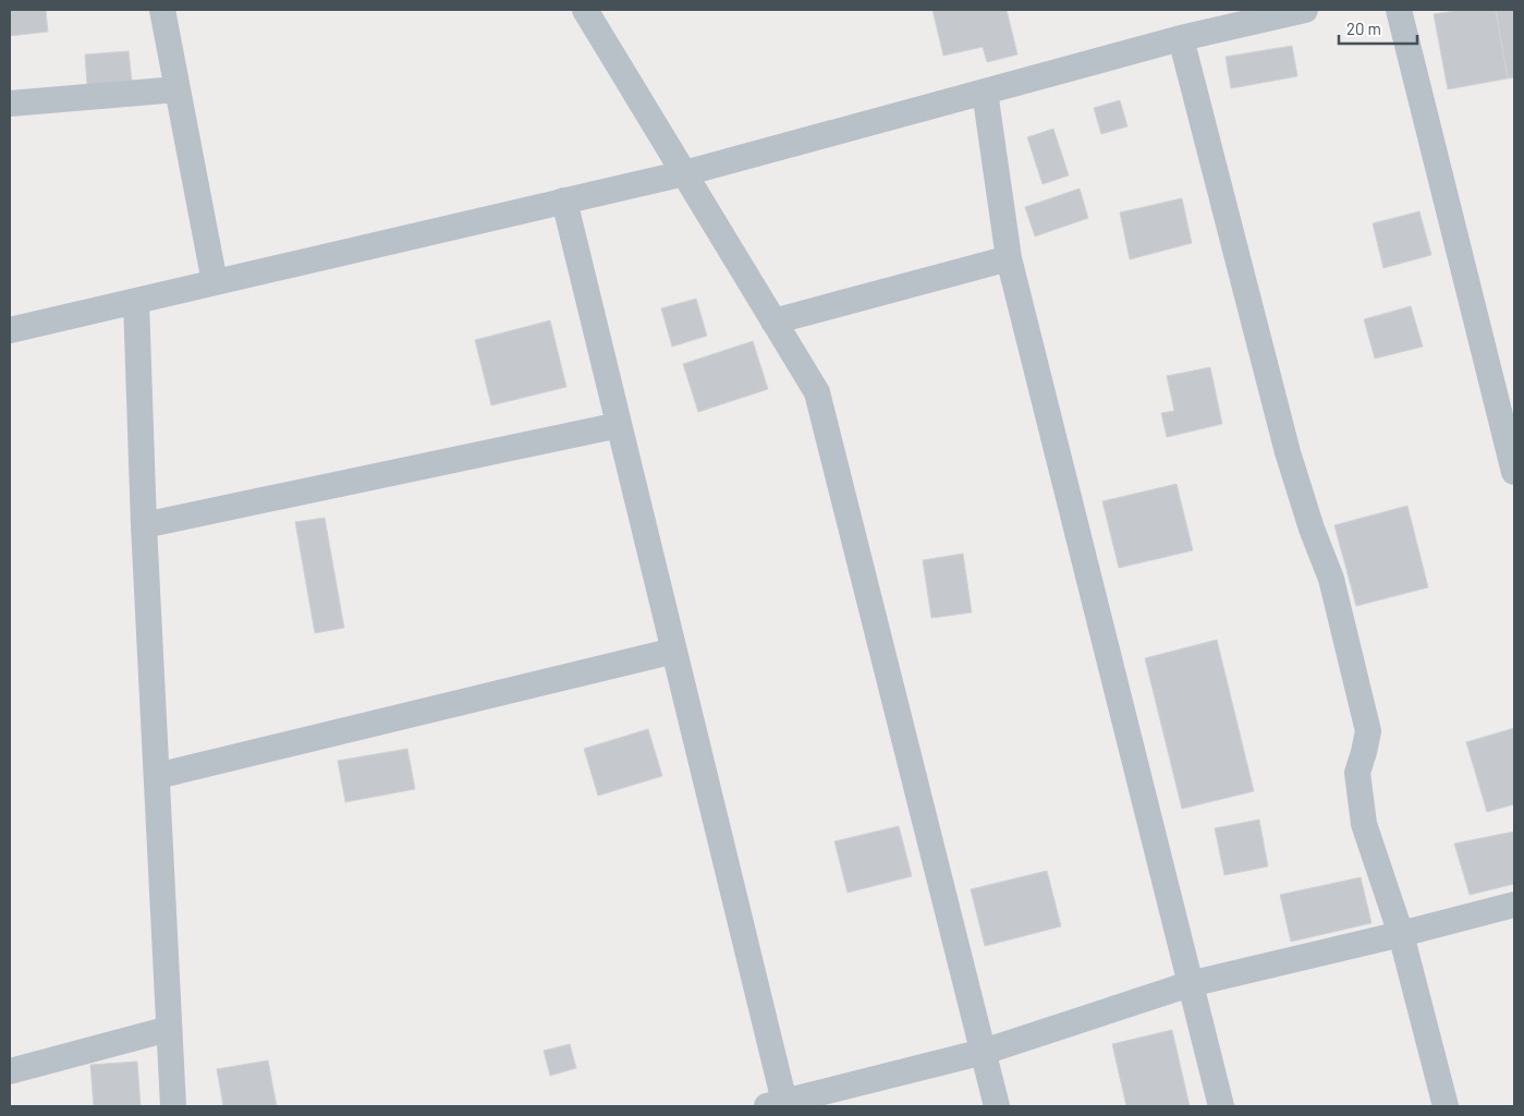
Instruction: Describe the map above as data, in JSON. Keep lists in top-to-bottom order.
{
  "scale_bar": "20 m"
}
